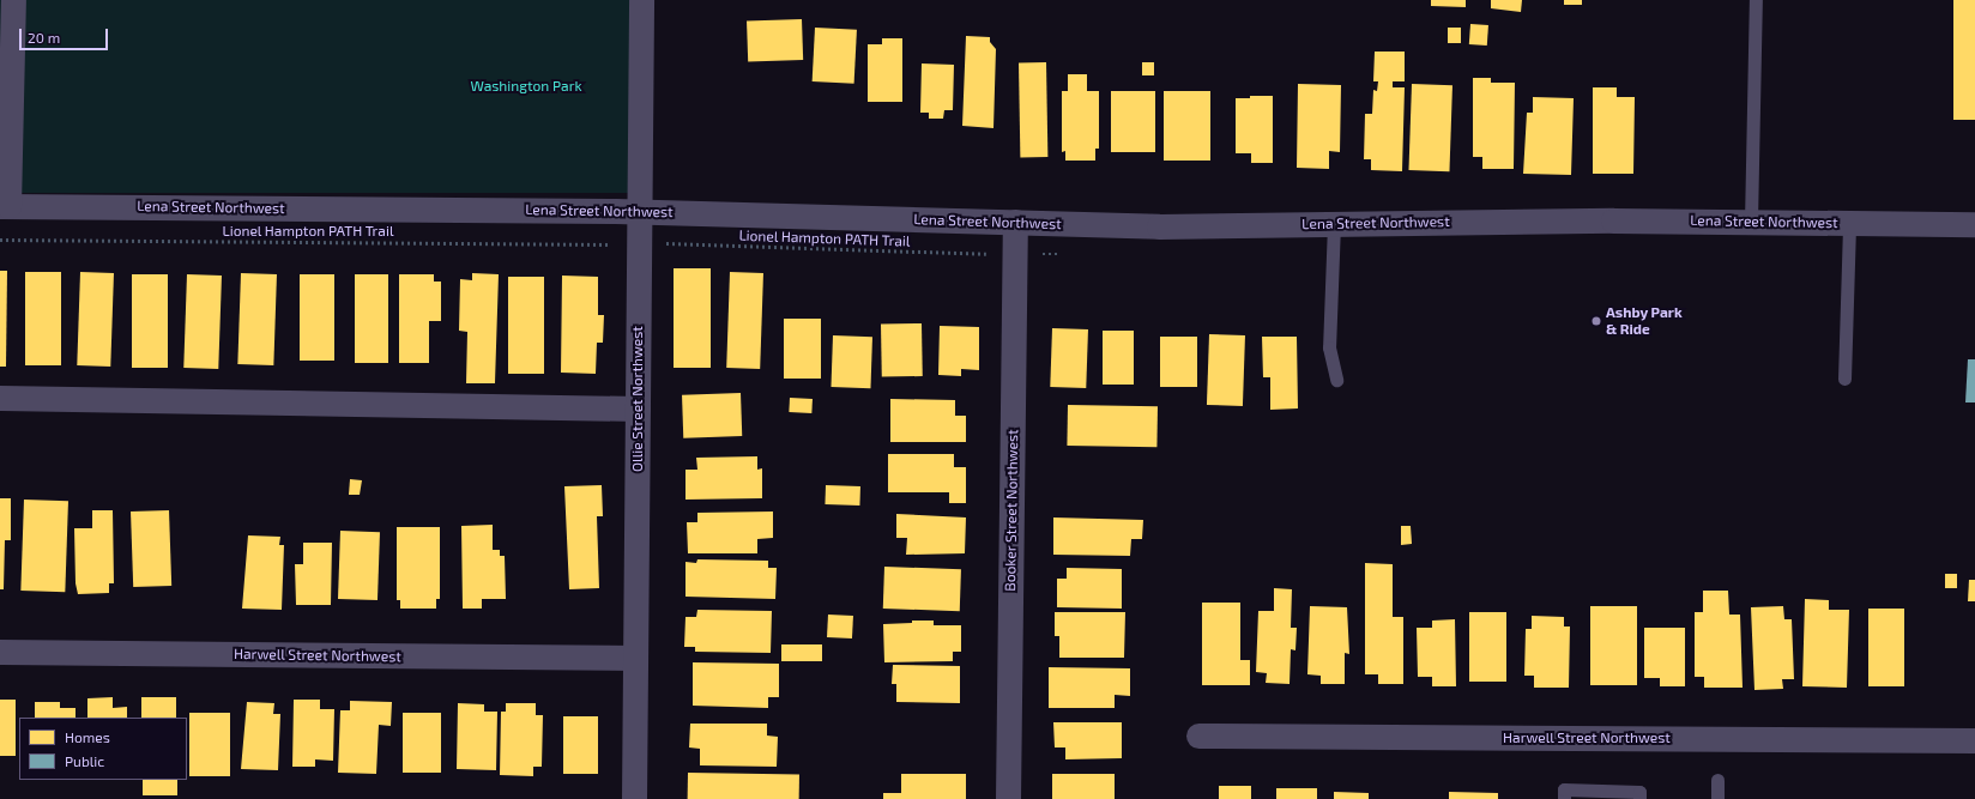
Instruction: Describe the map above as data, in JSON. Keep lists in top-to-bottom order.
{
  "streets": {
    "street": [
      "Lena Street Northwest",
      "Ollie Street Northwest",
      "Booker Street Northwest",
      "Harwell Street Northwest"
    ],
    "path": ["Lionel Hampton PATH Trail"]
  },
  "crossings": [
    ["Lena Street Northwest", "Ollie Street Northwest"],
    ["Lena Street Northwest", "Booker Street Northwest"],
    ["Ollie Street Northwest", "Harwell Street Northwest"]
  ],
  "parks": ["Washington Park"],
  "places": ["Ashby Park & Ride"],
  "legend": ["Homes", "Public"],
  "scale_bar": "20 m"
}
